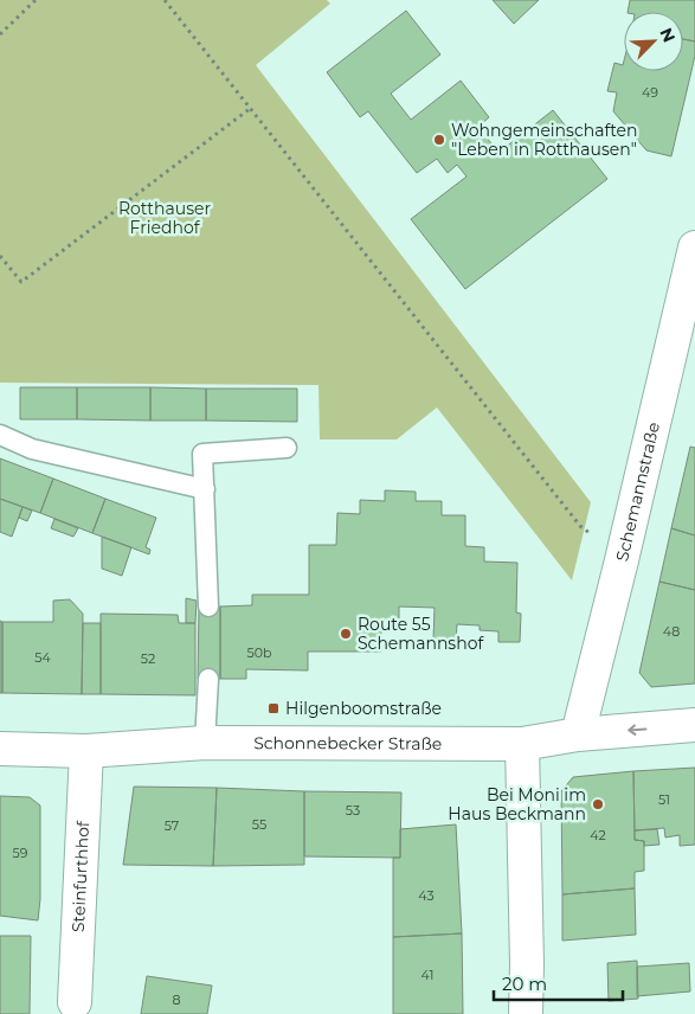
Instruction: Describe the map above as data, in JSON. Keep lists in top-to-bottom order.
{
  "streets": {
    "street": ["Schemannstraße", "Schonnebecker Straße", "Steinfurthhof"]
  },
  "crossings": [
    ["Schemannstraße", "Schonnebecker Straße"],
    ["Schonnebecker Straße", "Steinfurthhof"]
  ],
  "parks": ["Rotthauser Friedhof"],
  "places": {
    "other": ["Wohngemeinschaften \"Leben in Rotthausen\"", "Route 55 Schemannshof", "Bei Moni im Haus Beckmann"],
    "transit": ["Hilgenboomstraße"]
  },
  "house_numbers": [
    "49",
    "48",
    "50b",
    "54",
    "52",
    "51",
    "53",
    "55",
    "57",
    "42",
    "59",
    "43",
    "41",
    "8"
  ],
  "scale_bar": "20 m",
  "north": "top right"
}
